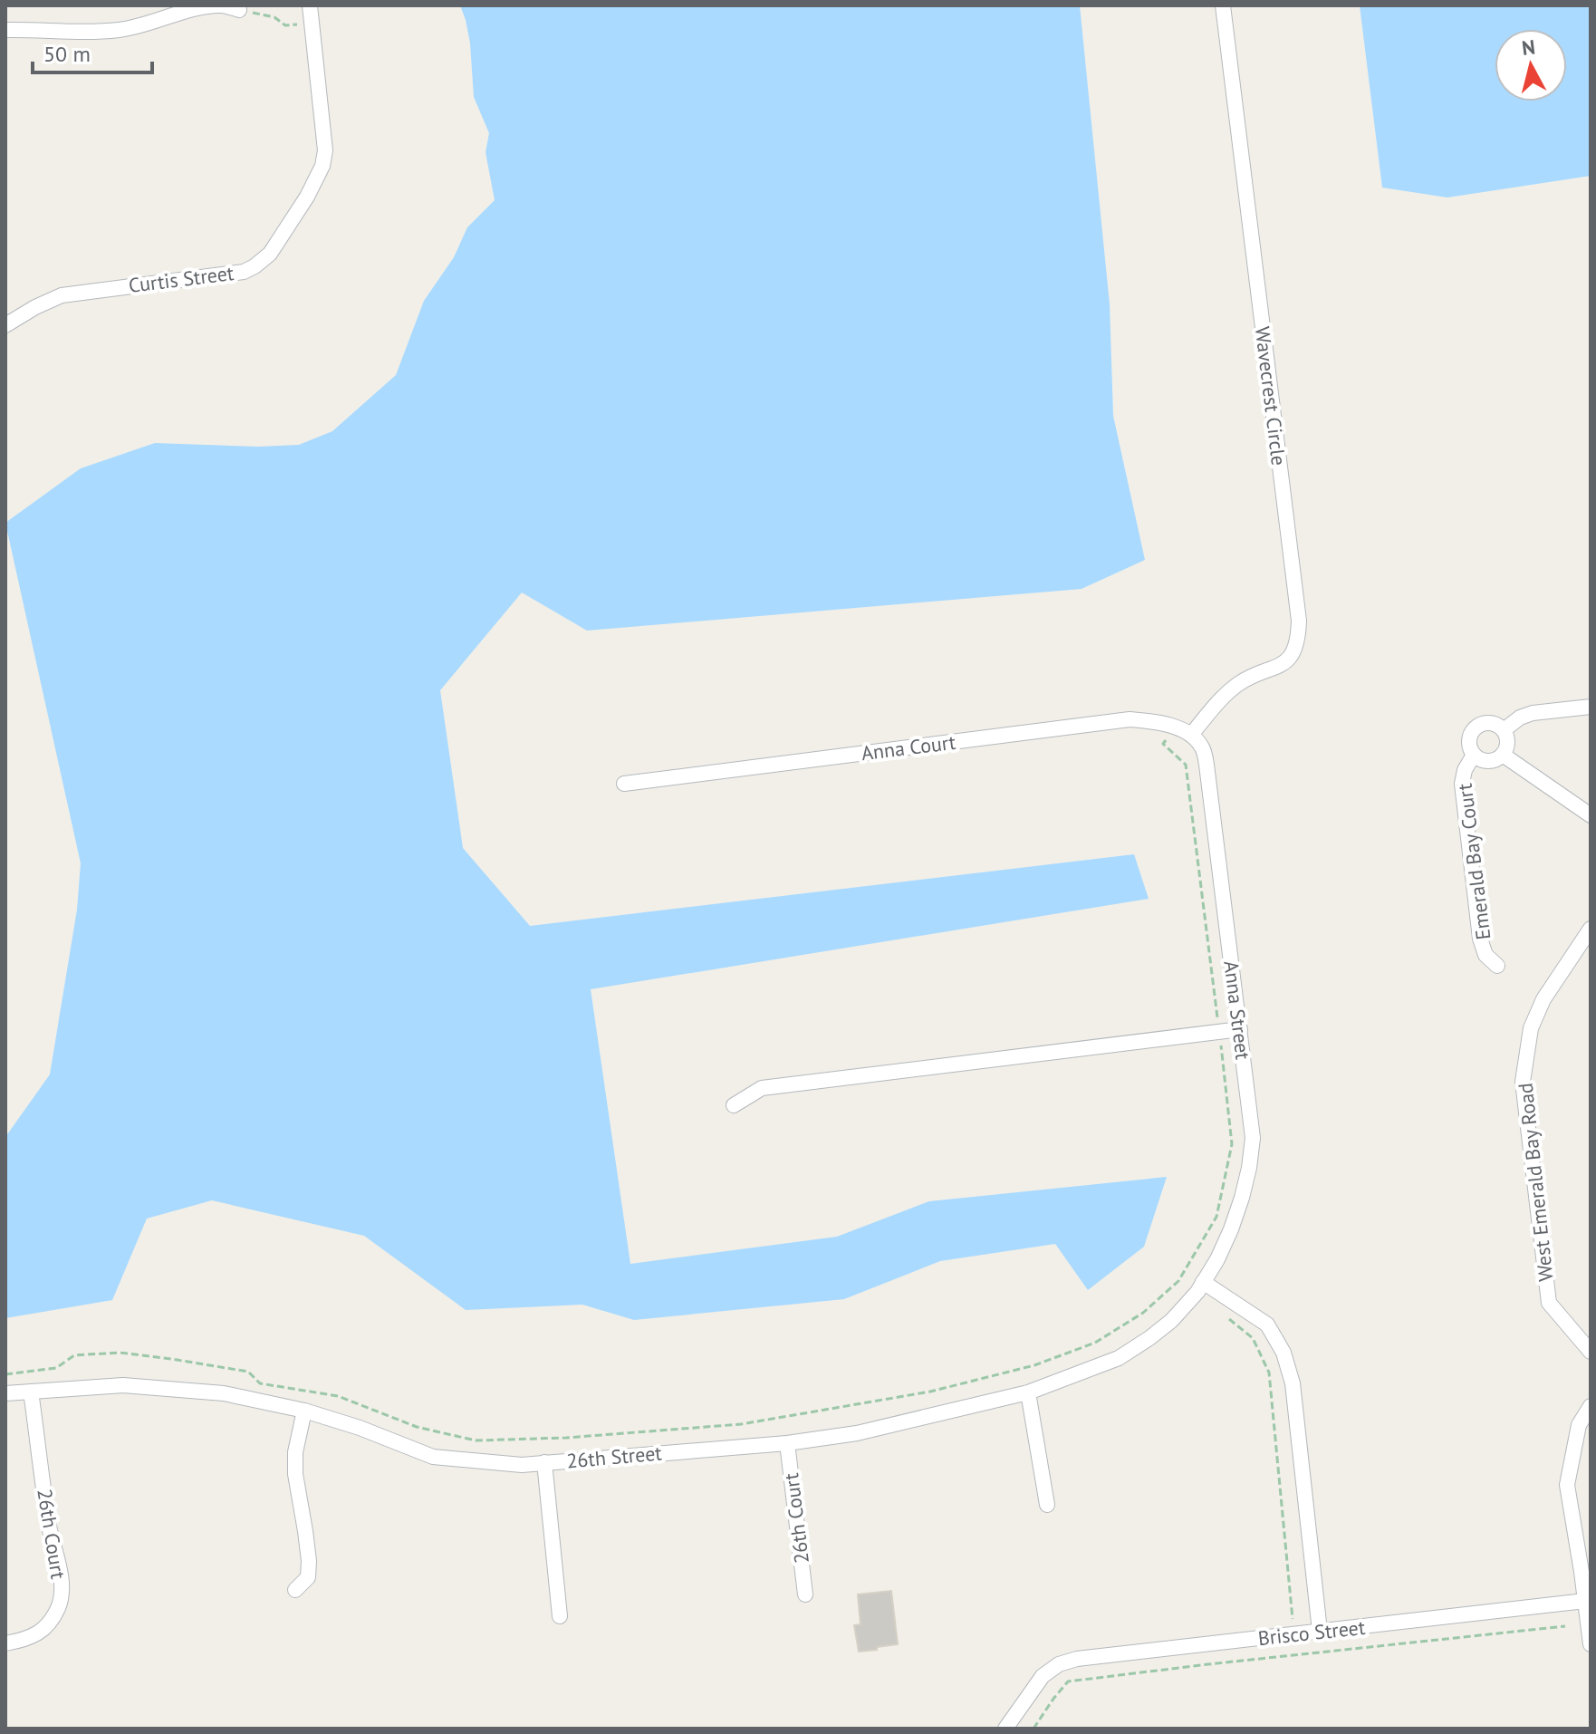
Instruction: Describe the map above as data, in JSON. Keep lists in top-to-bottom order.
{
  "streets": {
    "street": [
      "Curtis Street",
      "Wavecrest Circle",
      "Anna Court",
      "Emerald Bay Court",
      "Anna Street",
      "West Emerald Bay Road",
      "26th Street",
      "26th Court",
      "Brisco Street"
    ]
  },
  "crossings": [
    ["Wavecrest Circle", "Anna Court"],
    ["Wavecrest Circle", "Anna Street"],
    ["Anna Court", "Anna Street"],
    ["Anna Street", "26th Street"],
    ["26th Street", "26th Court"]
  ],
  "scale_bar": "50 m",
  "north": "top"
}
